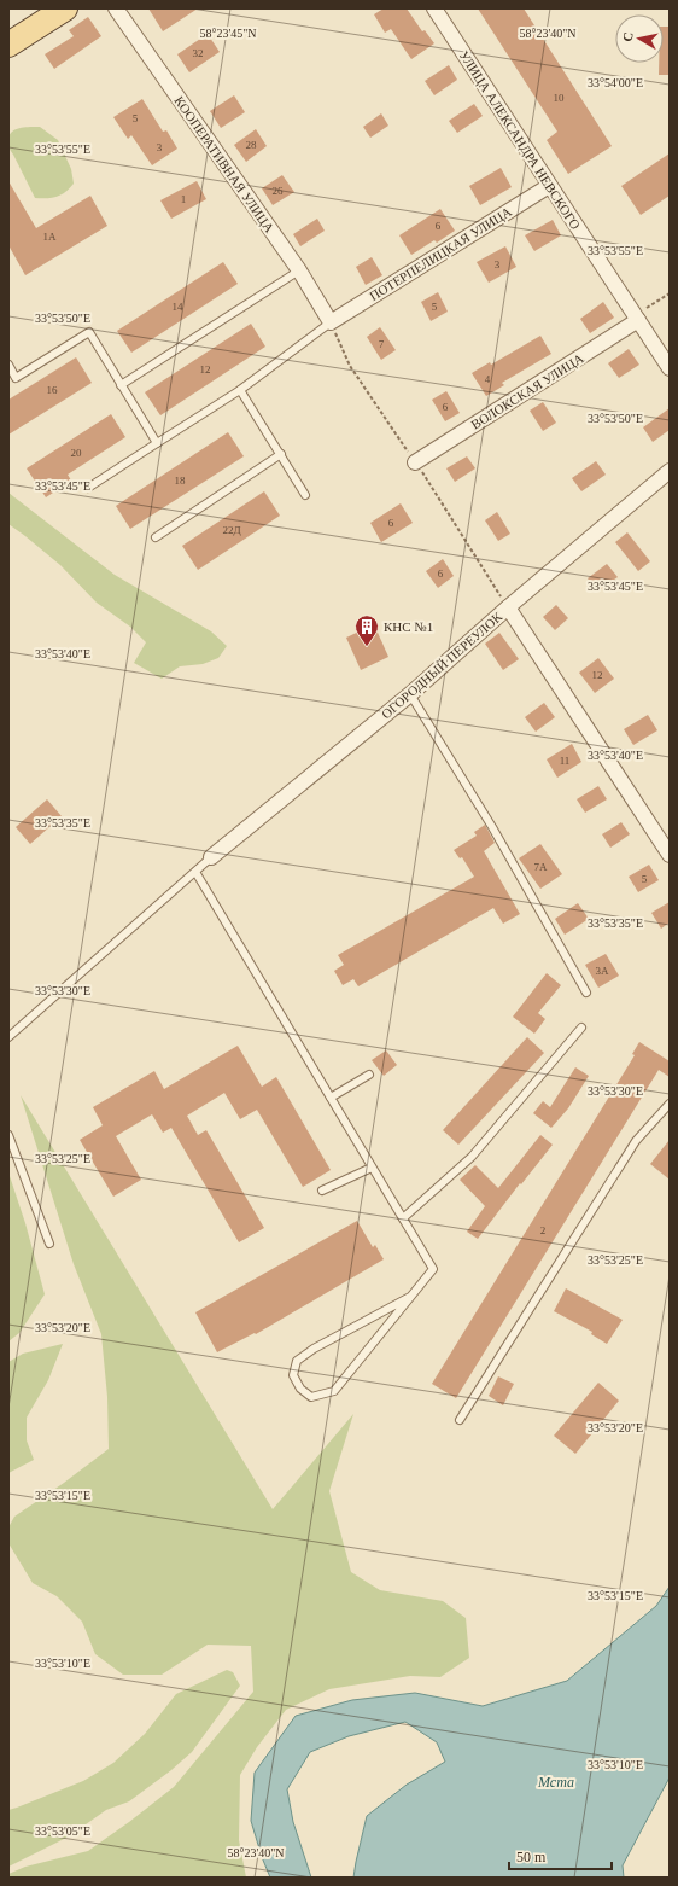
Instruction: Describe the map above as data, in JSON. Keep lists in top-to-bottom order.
{
  "streets": {
    "street": [
      "УЛИЦА АЛЕКСАНДРА НЕВСКОГО",
      "КООПЕРАТИВНАЯ УЛИЦА",
      "ПОТЕРПЕЛИЦКАЯ УЛИЦА",
      "ВОЛОКСКАЯ УЛИЦА",
      "ОГОРОДНЫЙ ПЕРЕУЛОК"
    ]
  },
  "crossings": [
    ["УЛИЦА АЛЕКСАНДРА НЕВСКОГО", "ПОТЕРПЕЛИЦКАЯ УЛИЦА"],
    ["УЛИЦА АЛЕКСАНДРА НЕВСКОГО", "ВОЛОКСКАЯ УЛИЦА"],
    ["КООПЕРАТИВНАЯ УЛИЦА", "ПОТЕРПЕЛИЦКАЯ УЛИЦА"]
  ],
  "water": ["Мста"],
  "places": {
    "building": ["КНС №1"]
  },
  "house_numbers": [
    "32",
    "10",
    "5",
    "28",
    "3",
    "26",
    "1",
    "6",
    "1А",
    "3",
    "14",
    "5",
    "7",
    "12",
    "4",
    "16",
    "6",
    "20",
    "18",
    "6",
    "22Д",
    "6",
    "12",
    "11",
    "7А",
    "5",
    "3А",
    "2"
  ],
  "scale_bar": "50 m",
  "north": "left",
  "coordinates": [
    "58°23'45\"N",
    "58°23'40\"N",
    "33°54'00\"E",
    "33°53'55\"E",
    "33°53'50\"E",
    "33°53'45\"E",
    "33°53'40\"E",
    "33°53'35\"E",
    "33°53'30\"E",
    "33°53'25\"E",
    "33°53'20\"E",
    "33°53'15\"E",
    "33°53'10\"E",
    "33°53'05\"E"
  ]
}
